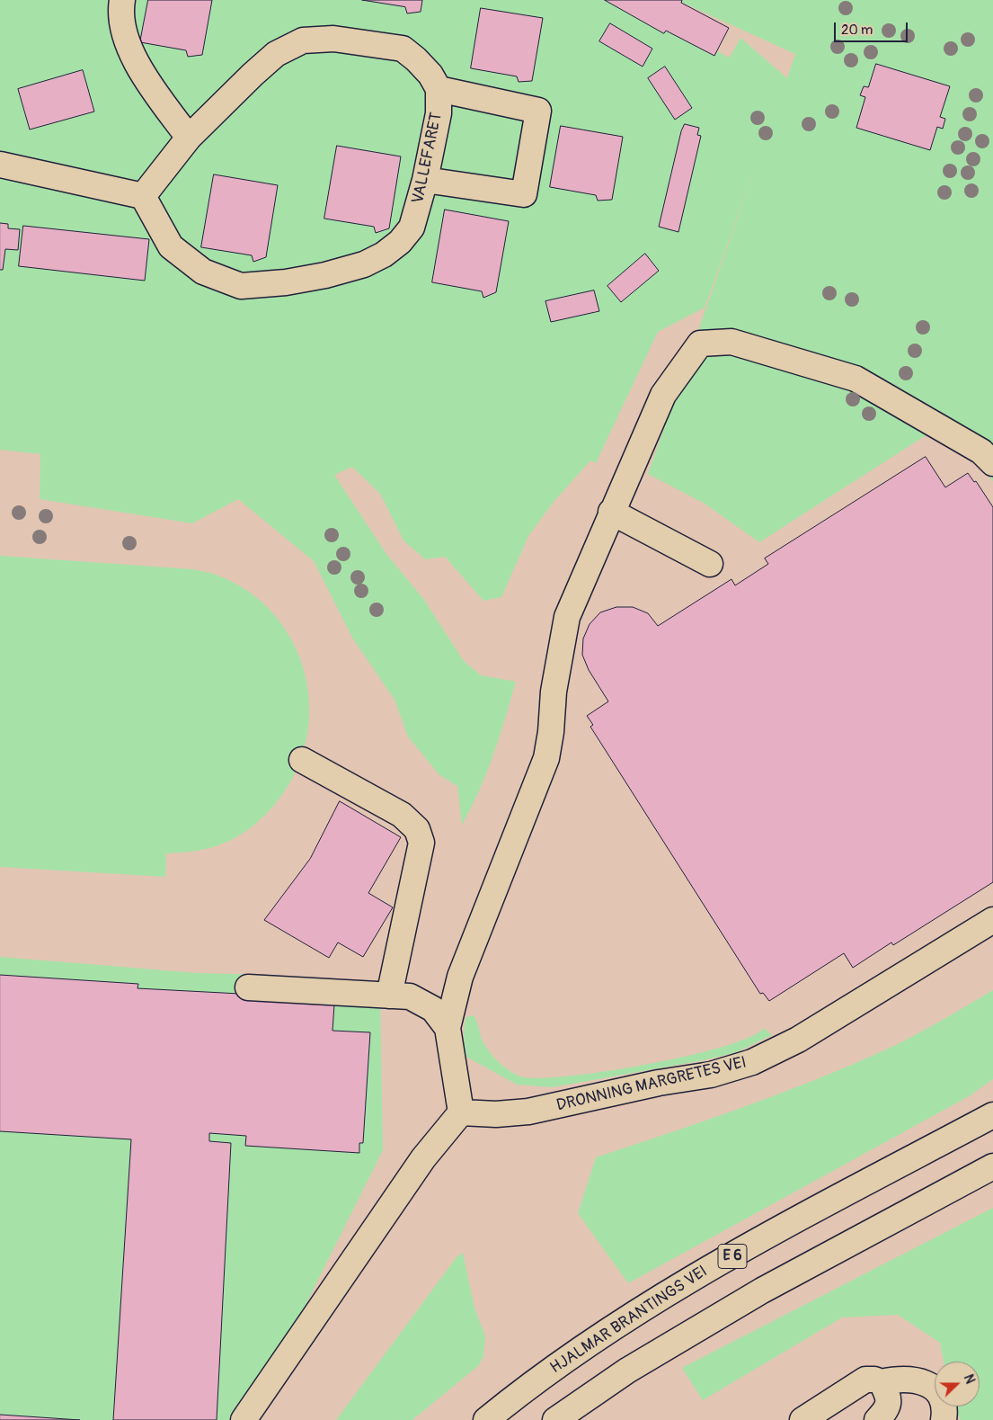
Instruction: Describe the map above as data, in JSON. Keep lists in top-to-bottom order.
{
  "streets": {
    "main road": [
      "VALLEFARET",
      "DRONNING MARGRETES VEI",
      "E 6",
      "HJALMAR BRANTINGS VEI"
    ]
  },
  "scale_bar": "20 m",
  "north": "right"
}
